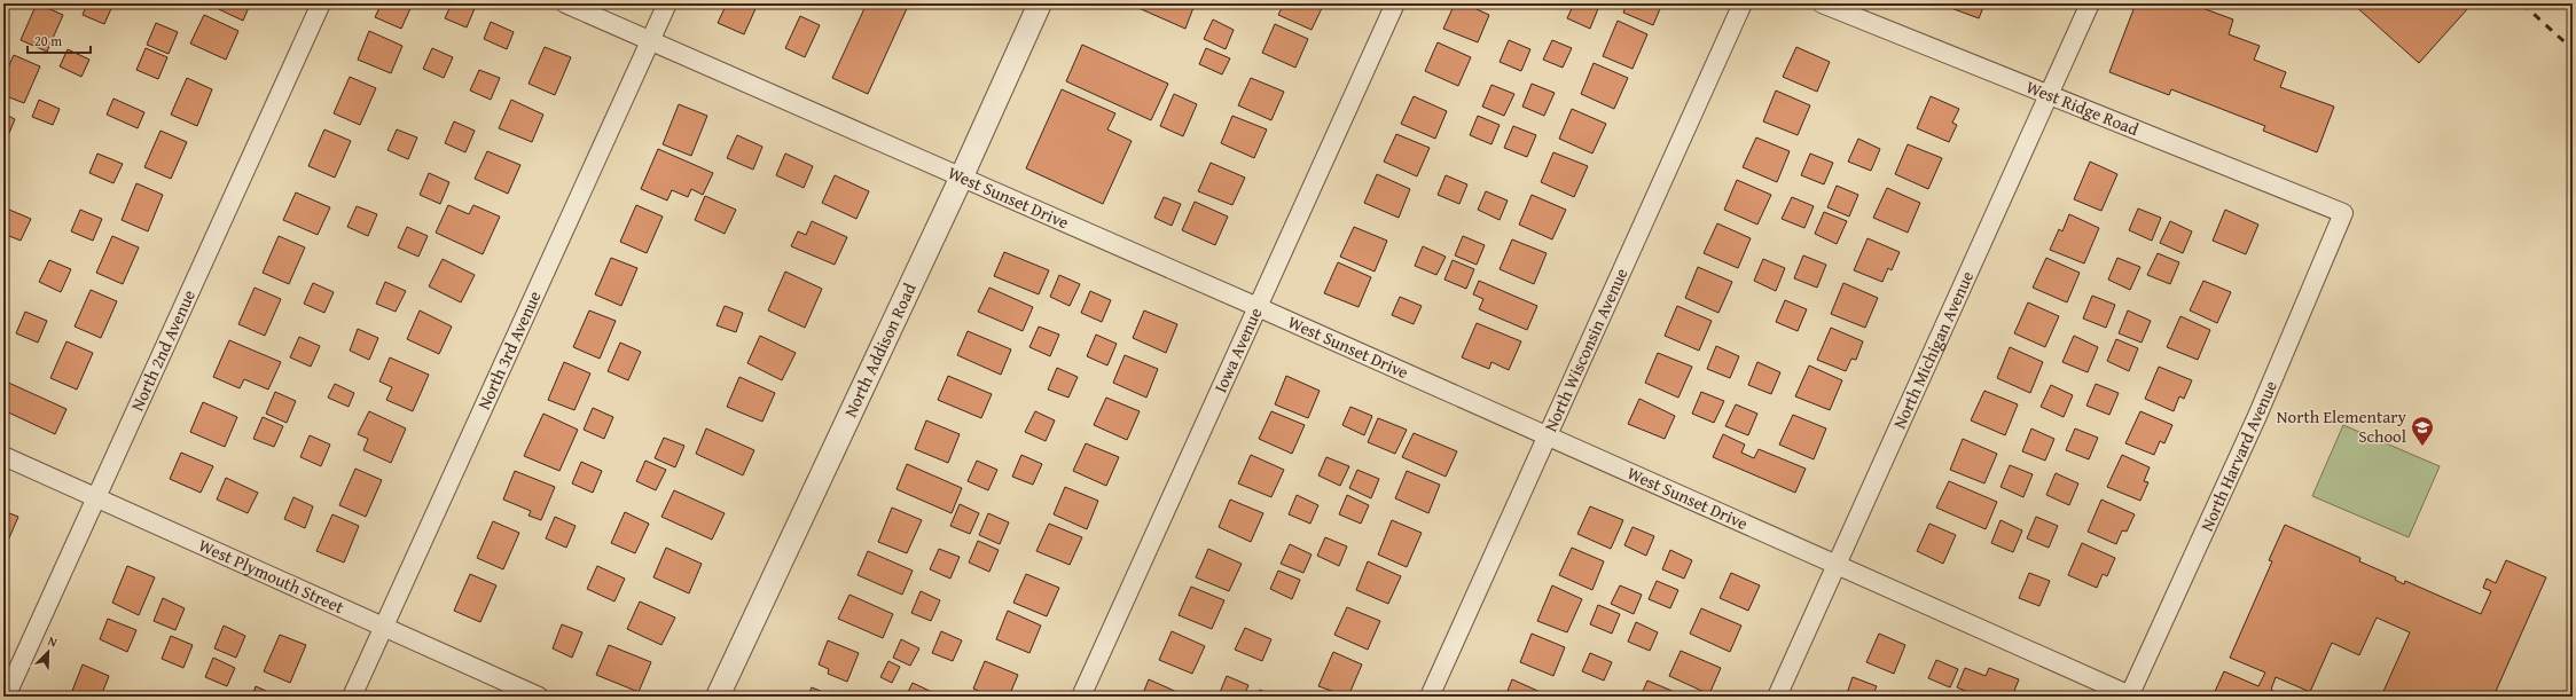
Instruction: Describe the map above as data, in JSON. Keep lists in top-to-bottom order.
{
  "streets": {
    "street": [
      "West Ridge Road",
      "West Sunset Drive",
      "North 2nd Avenue",
      "North Wisconsin Avenue",
      "North Michigan Avenue",
      "North 3rd Avenue",
      "North Addison Road",
      "Iowa Avenue",
      "North Harvard Avenue",
      "West Plymouth Street"
    ]
  },
  "crossings": [
    ["West Ridge Road", "North Michigan Avenue"],
    ["West Ridge Road", "North Harvard Avenue"],
    ["West Sunset Drive", "North Wisconsin Avenue"],
    ["West Sunset Drive", "North Michigan Avenue"],
    ["West Sunset Drive", "North 3rd Avenue"],
    ["West Sunset Drive", "North Addison Road"],
    ["West Sunset Drive", "Iowa Avenue"],
    ["West Sunset Drive", "North Harvard Avenue"],
    ["North 2nd Avenue", "West Plymouth Street"],
    ["North 3rd Avenue", "West Plymouth Street"]
  ],
  "places": {
    "school or university": ["North Elementary School"]
  },
  "scale_bar": "20 m",
  "north": "top right"
}
